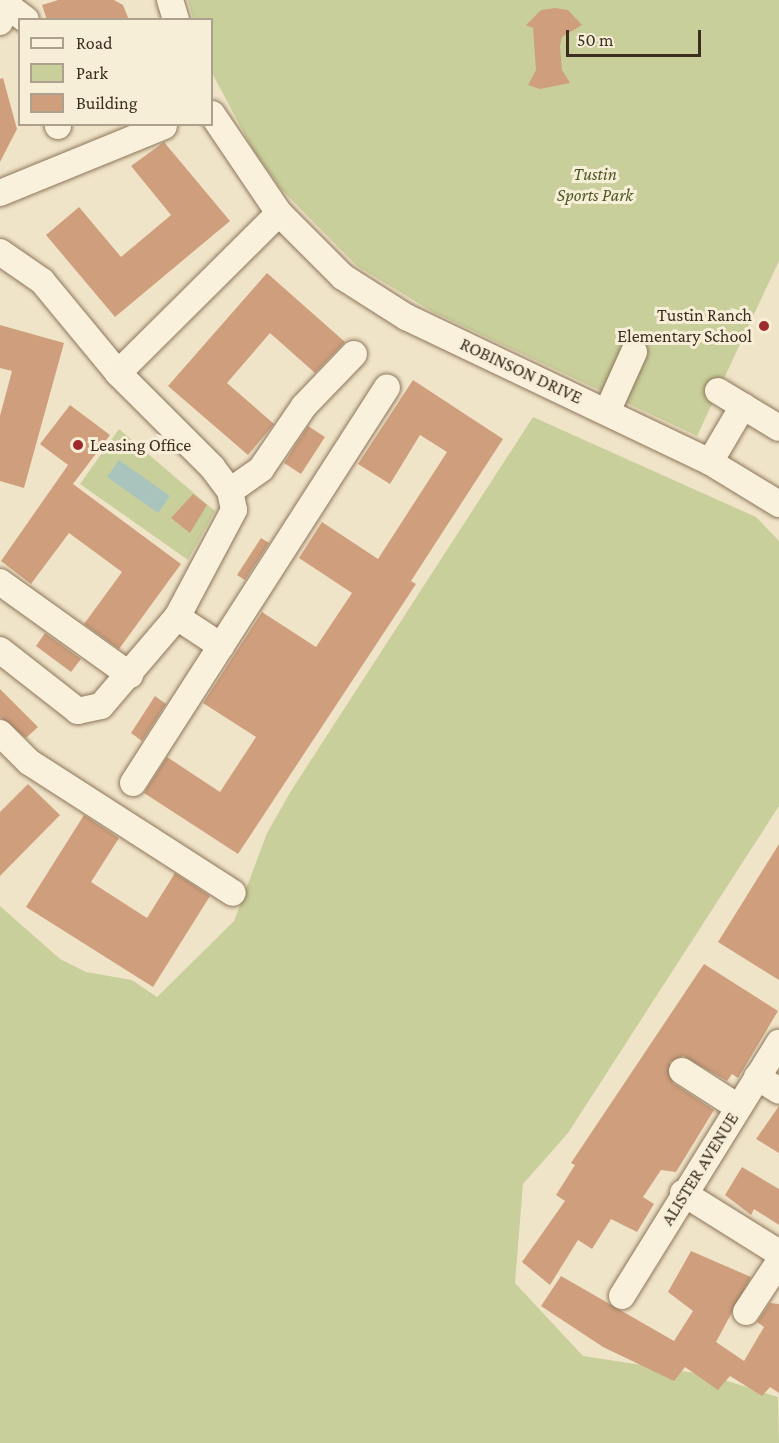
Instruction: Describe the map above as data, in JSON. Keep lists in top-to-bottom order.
{
  "streets": {
    "street": ["ROBINSON DRIVE", "ALISTER AVENUE"]
  },
  "parks": ["Tustin Sports Park"],
  "places": ["Tustin Ranch Elementary School", "Leasing Office"],
  "legend": ["Road", "Park", "Building"],
  "scale_bar": "50 m"
}
